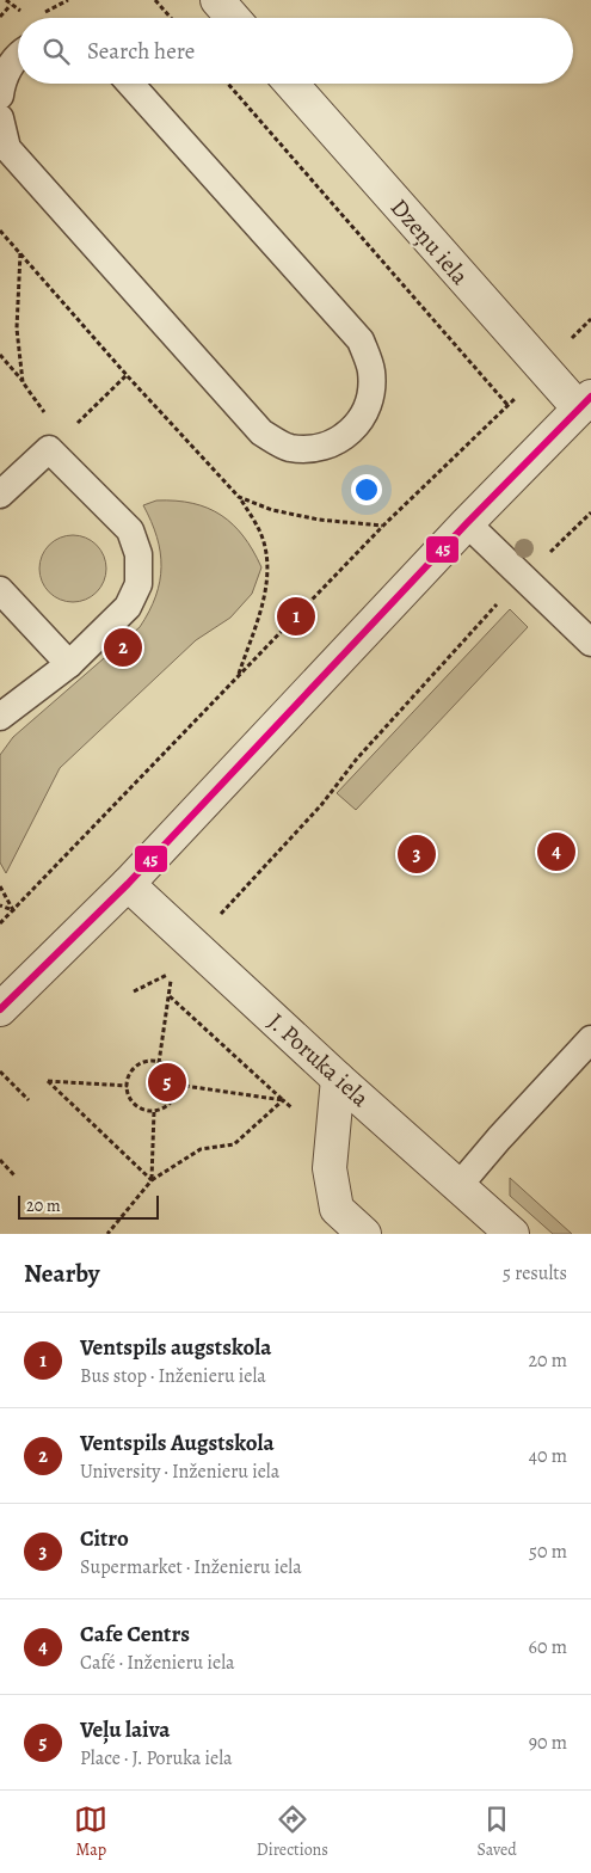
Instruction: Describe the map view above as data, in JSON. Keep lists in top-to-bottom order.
{
  "streets": {
    "street": ["Dzeņu iela", "J. Poruka iela"]
  },
  "lines": ["transit line 45"],
  "scale_bar": "20 m",
  "page": {
    "search": "Search here",
    "pins": [
      "1",
      "2",
      "4",
      "3",
      "5"
    ],
    "scale": "20 m",
    "heading": ["Nearby", "5 results"],
    "list": [
      {
        "mark": "1",
        "name": "Ventspils augstskola",
        "note": "Bus stop · Inženieru iela",
        "value": "20 m"
      },
      {
        "mark": "2",
        "name": "Ventspils Augstskola",
        "note": "University · Inženieru iela",
        "value": "40 m"
      },
      {
        "mark": "3",
        "name": "Citro",
        "note": "Supermarket · Inženieru iela",
        "value": "50 m"
      },
      {
        "mark": "4",
        "name": "Cafe Centrs",
        "note": "Café · Inženieru iela",
        "value": "60 m"
      },
      {
        "mark": "5",
        "name": "Veļu laiva",
        "note": "Place · J. Poruka iela",
        "value": "90 m"
      }
    ],
    "nav": ["Map", "Directions", "Saved"]
  }
}
